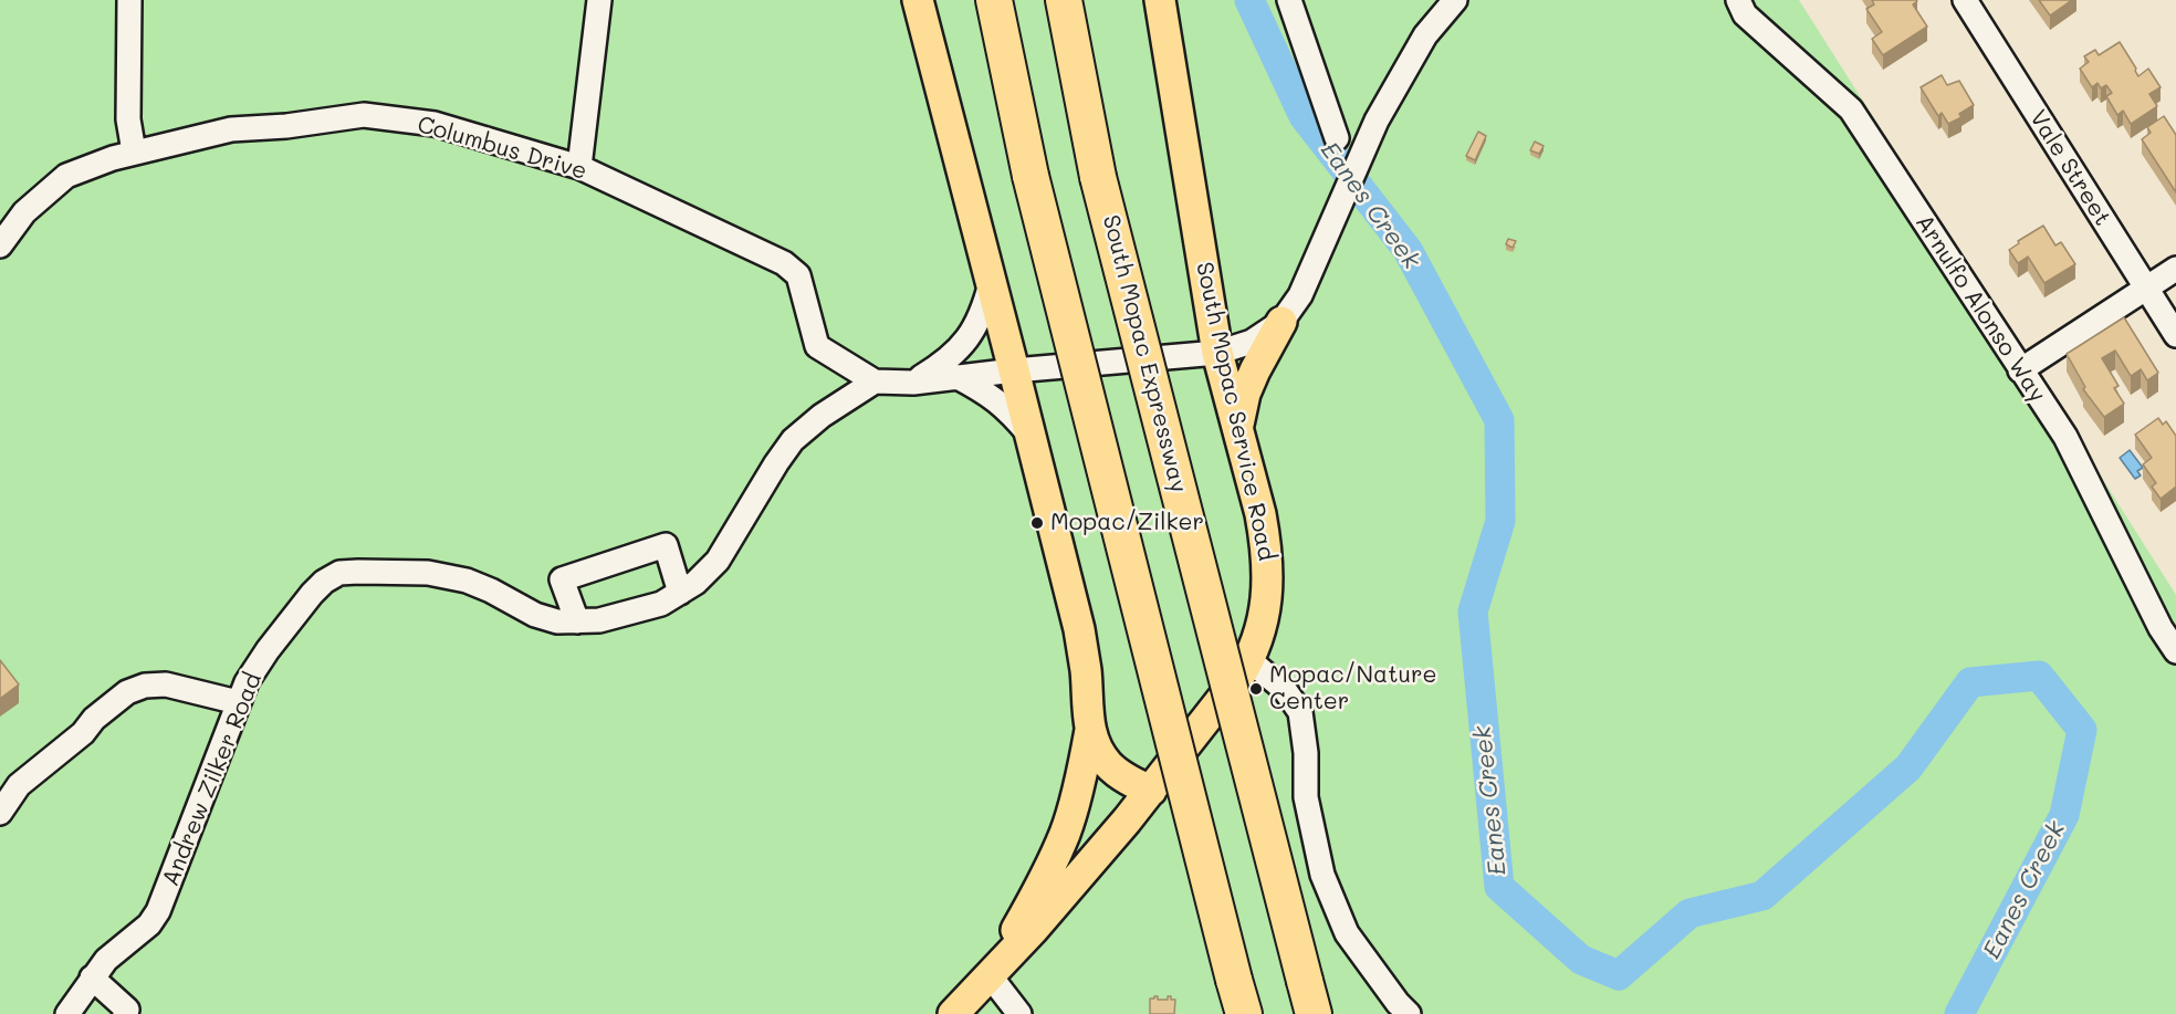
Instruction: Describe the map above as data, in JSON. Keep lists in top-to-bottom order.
{
  "streets": {
    "highway": ["South Mopac Expressway"],
    "main road": ["South Mopac Service Road"],
    "street": [
      "Columbus Drive",
      "Vale Street",
      "Arnulfo Alonso Way",
      "Andrew Zilker Road"
    ]
  },
  "crossings": [
    ["Columbus Drive", "Andrew Zilker Road"]
  ],
  "water": ["Eanes Creek"],
  "places": ["Mopac/Zilker", "Mopac/Nature Center"]
}
